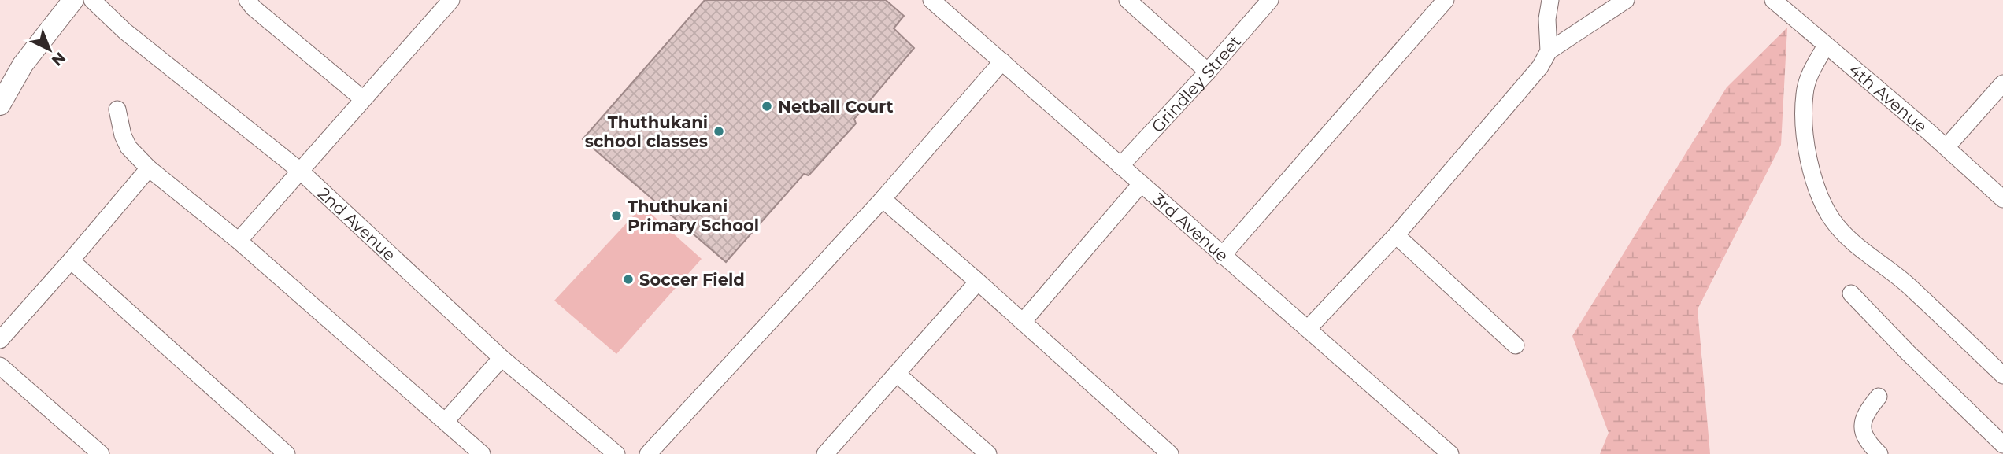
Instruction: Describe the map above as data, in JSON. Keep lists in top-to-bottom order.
{
  "streets": {
    "street": [
      "Grindley Street",
      "4th Avenue",
      "2nd Avenue",
      "3rd Avenue"
    ]
  },
  "crossings": [
    ["Grindley Street", "3rd Avenue"]
  ],
  "places": [
    "Netball Court",
    "Thuthukani school classes",
    "Thuthukani Primary School",
    "Soccer Field"
  ],
  "north": "bottom right"
}
